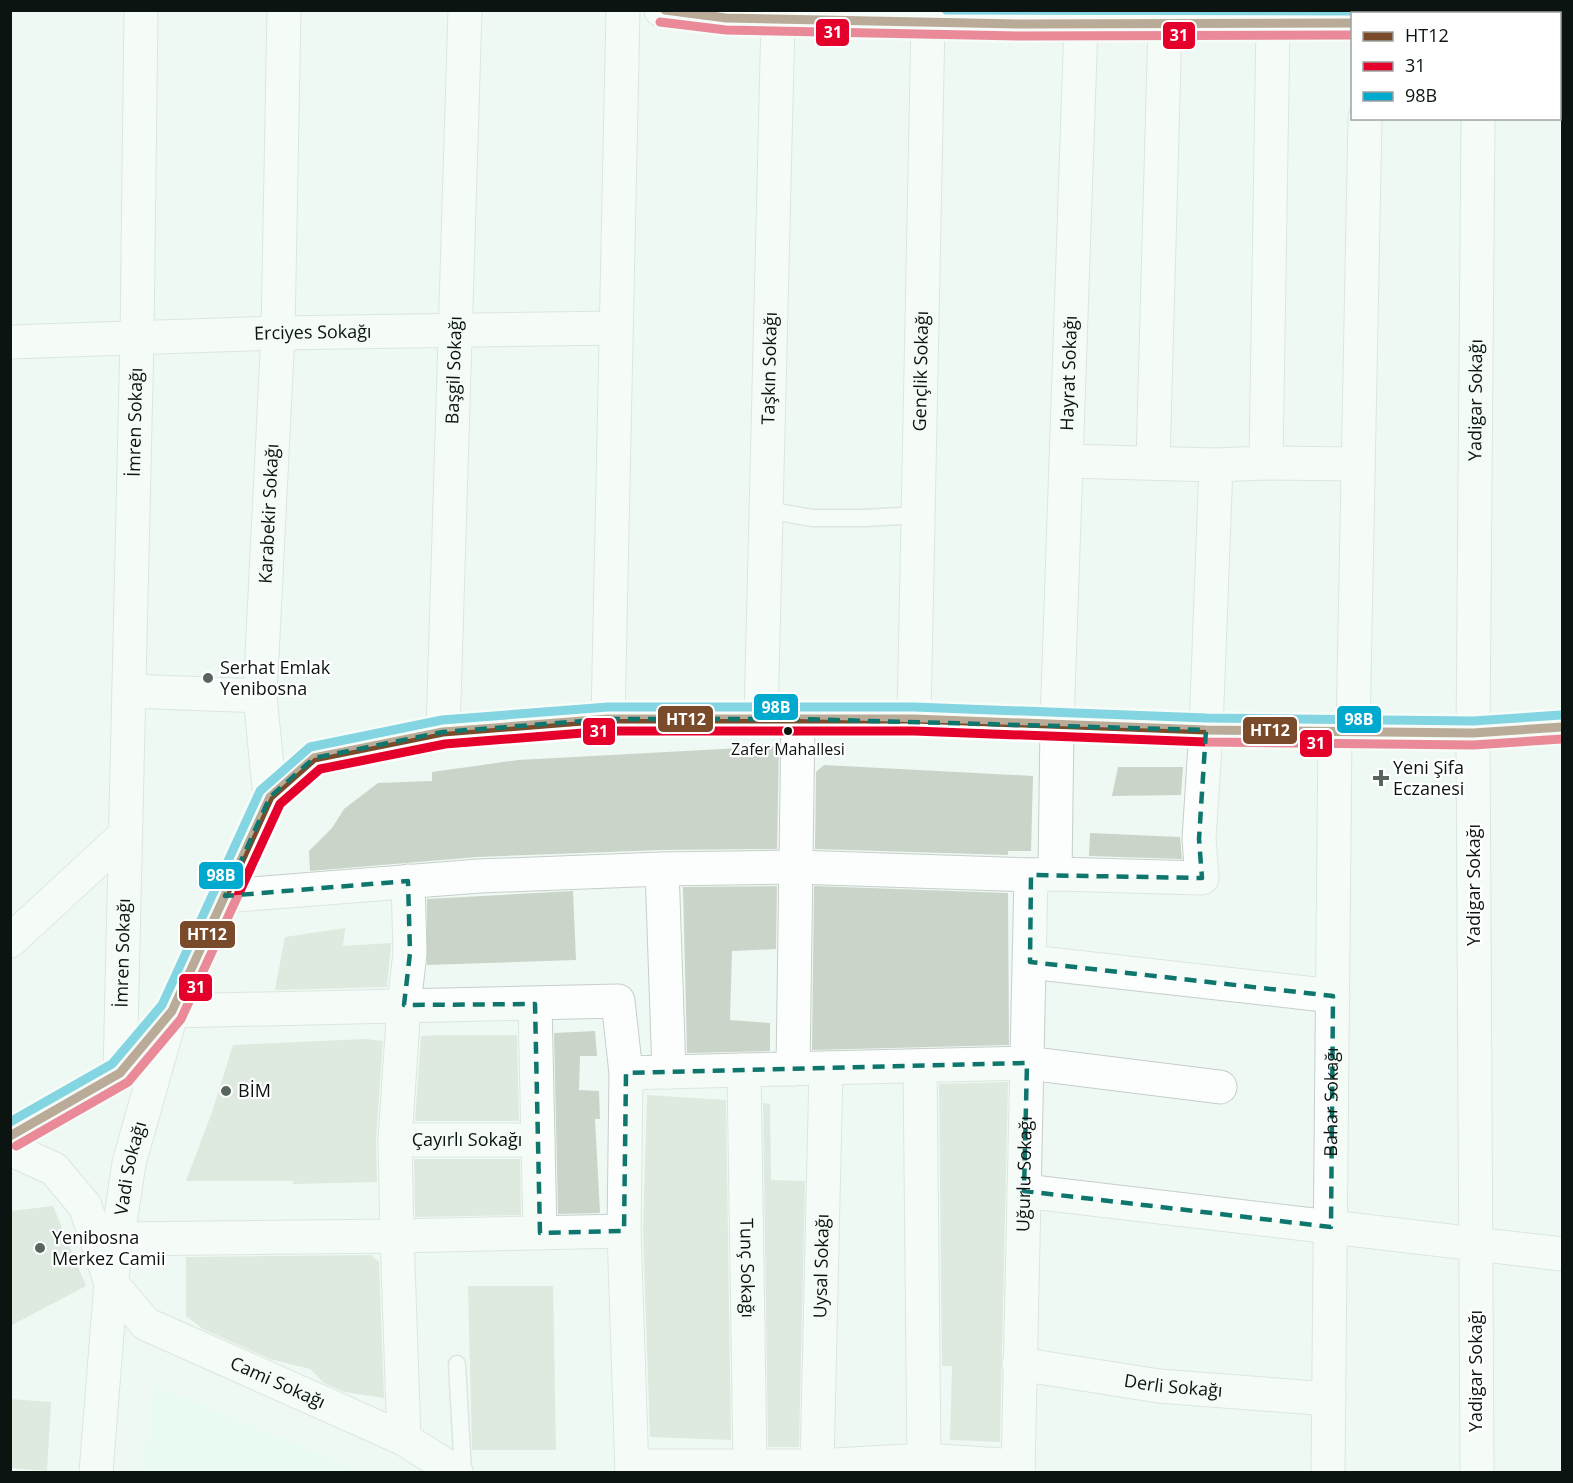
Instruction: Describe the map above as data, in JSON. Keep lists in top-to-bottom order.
{
  "streets": {
    "street": [
      "Erciyes Sokağı",
      "Taşkın Sokağı",
      "Başgil Sokağı",
      "Gençlik Sokağı",
      "Hayrat Sokağı",
      "Yadigar Sokağı",
      "İmren Sokağı",
      "Karabekir Sokağı",
      "Bahar Sokağı",
      "Çayırlı Sokağı",
      "Vadi Sokağı",
      "Uğurlu Sokağı",
      "Uysal Sokağı",
      "Tunç Sokağı",
      "Cami Sokağı",
      "Derli Sokağı"
    ]
  },
  "crossings": [
    ["Erciyes Sokağı", "Başgil Sokağı"],
    ["Erciyes Sokağı", "İmren Sokağı"],
    ["Erciyes Sokağı", "Karabekir Sokağı"],
    ["Hayrat Sokağı", "Uğurlu Sokağı"],
    ["Bahar Sokağı", "Derli Sokağı"],
    ["Vadi Sokağı", "Cami Sokağı"],
    ["Uğurlu Sokağı", "Derli Sokağı"]
  ],
  "places": {
    "other": [
      "Serhat Emlak Yenibosna",
      "Zafer Mahallesi",
      "BİM",
      "Yenibosna Merkez Camii"
    ],
    "health": ["Yeni Şifa Eczanesi"]
  },
  "lines": ["transit line HT12", "transit line 98B", "transit line 31"],
  "legend": ["HT12", "31", "98B"]
}
